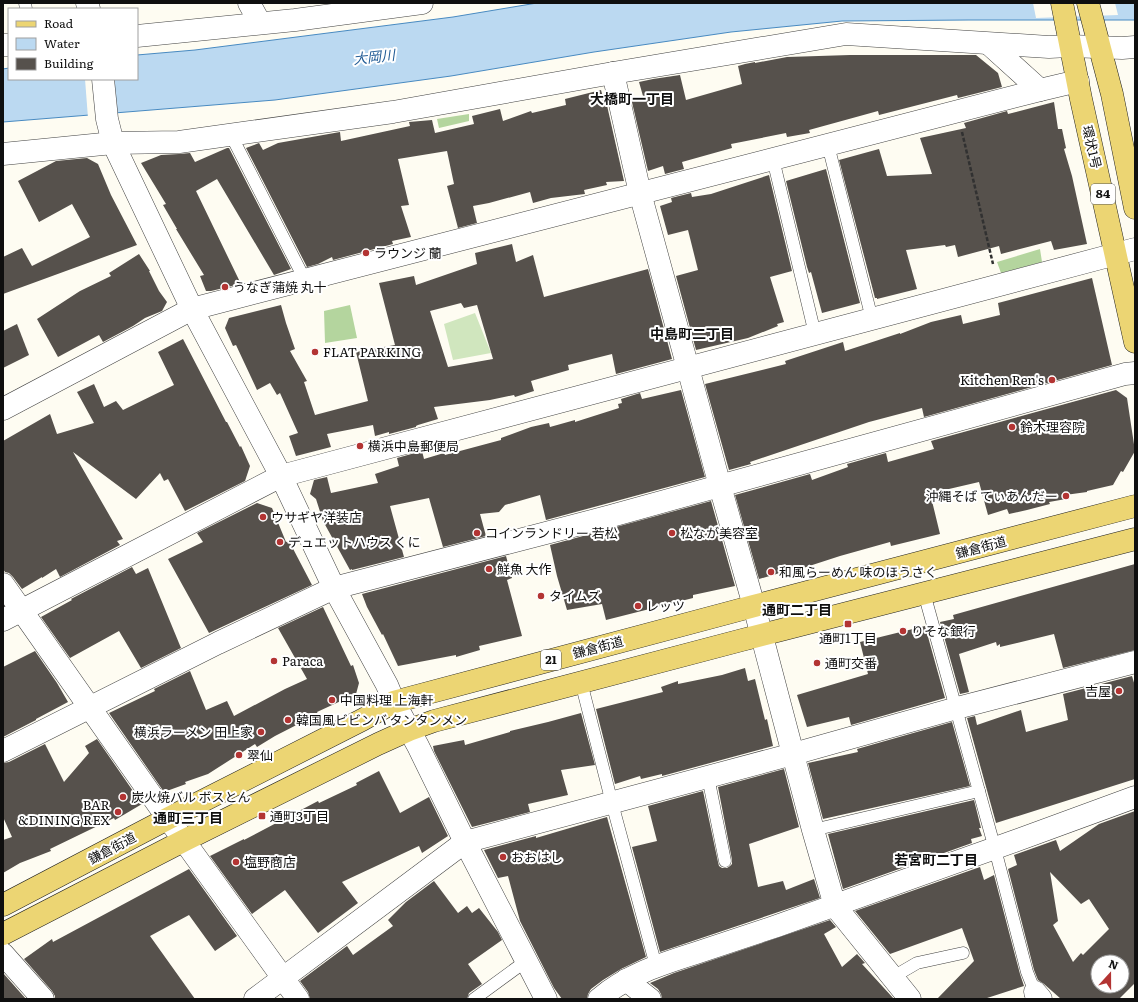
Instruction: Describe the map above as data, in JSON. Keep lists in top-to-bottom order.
{
  "streets": {
    "main road": [
      "環状1号",
      "84",
      "鎌倉街道",
      "21"
    ]
  },
  "crossings": [
    ["環状1号", "84"]
  ],
  "districts": [
    "大橋町一丁目",
    "中島町二丁目",
    "通町二丁目",
    "通町三丁目",
    "若宮町二丁目"
  ],
  "water": ["大岡川"],
  "places": {
    "other": [
      "ラウンジ 蘭",
      "うなぎ蒲焼 丸十",
      "FLAT PARKING",
      "Kitchen Ren's",
      "鈴木理容院",
      "横浜中島郵便局",
      "沖縄そば てぃあんだー",
      "ウサギヤ洋装店",
      "コインランドリー 若松",
      "松なが美容室",
      "デュエットハウス くに",
      "鮮魚 大作",
      "和風らーめん 味のほうさく",
      "タイムズ",
      "レッツ",
      "りそな銀行",
      "Paraca",
      "通町交番",
      "吉屋",
      "中国料理 上海軒",
      "韓国風ビビンバ タンタンメン",
      "横浜ラーメン 田上家",
      "翠仙",
      "炭火焼バル ボスとん",
      "BAR &DINING REX",
      "おおはし",
      "塩野商店"
    ],
    "transit": ["通町1丁目", "通町3丁目"]
  },
  "legend": ["Road", "Water", "Building"],
  "north": "top"
}
